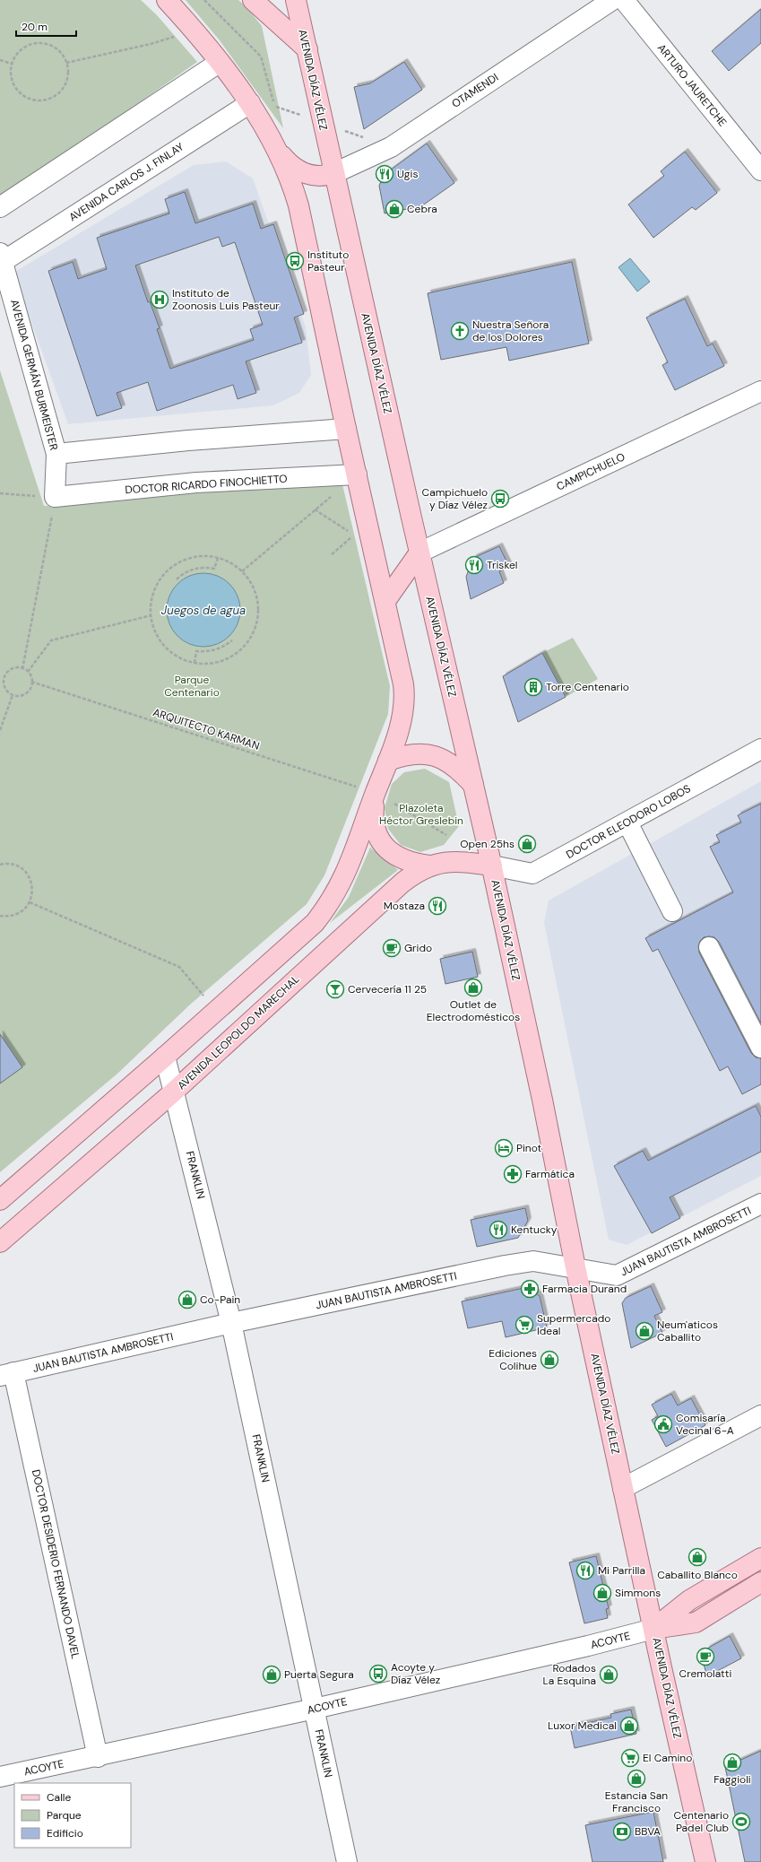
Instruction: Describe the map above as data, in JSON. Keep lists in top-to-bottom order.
{
  "streets": {
    "main road": ["AVENIDA DÍAZ VÉLEZ", "AVENIDA LEOPOLDO MARECHAL"],
    "street": [
      "ARTURO JAURETCHE",
      "OTAMENDI",
      "AVENIDA CARLOS J. FINLAY",
      "AVENIDA GERMÁN BURMEISTER",
      "CAMPICHUELO",
      "DOCTOR RICARDO FINOCHIETTO",
      "DOCTOR ELEODORO LOBOS",
      "FRANKLIN",
      "JUAN BAUTISTA AMBROSETTI",
      "DOCTOR DESIDERIO FERNANDO DAVEL",
      "ACOYTE"
    ],
    "path": ["ARQUITECTO KARMAN"]
  },
  "crossings": [
    ["AVENIDA DÍAZ VÉLEZ", "OTAMENDI"],
    ["AVENIDA DÍAZ VÉLEZ", "CAMPICHUELO"],
    ["AVENIDA DÍAZ VÉLEZ", "ARQUITECTO KARMAN"],
    ["AVENIDA DÍAZ VÉLEZ", "DOCTOR ELEODORO LOBOS"],
    ["AVENIDA DÍAZ VÉLEZ", "AVENIDA LEOPOLDO MARECHAL"],
    ["AVENIDA DÍAZ VÉLEZ", "JUAN BAUTISTA AMBROSETTI"],
    ["AVENIDA DÍAZ VÉLEZ", "ACOYTE"],
    ["AVENIDA CARLOS J. FINLAY", "AVENIDA GERMÁN BURMEISTER"],
    ["AVENIDA GERMÁN BURMEISTER", "DOCTOR RICARDO FINOCHIETTO"],
    ["ARQUITECTO KARMAN", "DOCTOR ELEODORO LOBOS"],
    ["ARQUITECTO KARMAN", "AVENIDA LEOPOLDO MARECHAL"],
    ["DOCTOR ELEODORO LOBOS", "AVENIDA LEOPOLDO MARECHAL"],
    ["AVENIDA LEOPOLDO MARECHAL", "FRANKLIN"],
    ["FRANKLIN", "JUAN BAUTISTA AMBROSETTI"],
    ["FRANKLIN", "ACOYTE"],
    ["JUAN BAUTISTA AMBROSETTI", "DOCTOR DESIDERIO FERNANDO DAVEL"],
    ["DOCTOR DESIDERIO FERNANDO DAVEL", "ACOYTE"]
  ],
  "water": ["Juegos de agua"],
  "parks": ["Parque Centenario", "Plazoleta Héctor Greslebin"],
  "places": {
    "restaurant": [
      "Ugis",
      "Triskel",
      "Mostaza",
      "Kentucky",
      "Mi Parrilla"
    ],
    "shop": [
      "Cebra",
      "Open 25hs",
      "Outlet de Electrodomésticos",
      "Co-Pain",
      "Neum'aticos Caballito",
      "Ediciones Colihue",
      "Caballito Blanco",
      "Simmons",
      "Puerta Segura",
      "Rodados La Esquina",
      "Luxor Medical",
      "Faggioli",
      "Estancia San Francisco"
    ],
    "bus stop": ["Instituto Pasteur", "Campichuelo y Díaz Vélez", "Acoyte y Díaz Vélez"],
    "hospital": ["Instituto de Zoonosis Luis Pasteur"],
    "church": ["Nuestra Señora de los Dolores"],
    "building": ["Torre Centenario"],
    "cafe": ["Grido", "Cremolatti"],
    "bar": ["Cervecería 11 25"],
    "hotel": ["Pinot"],
    "pharmacy": ["Farmática", "Farmacia Durand"],
    "supermarket": ["Supermercado Ideal", "El Camino"],
    "public building": ["Comisaría Vecinal 6-A"],
    "sports": ["Centenario Padel Club"],
    "bank": ["BBVA"]
  },
  "legend": ["Calle", "Parque", "Edificio"],
  "scale_bar": "20 m"
}
